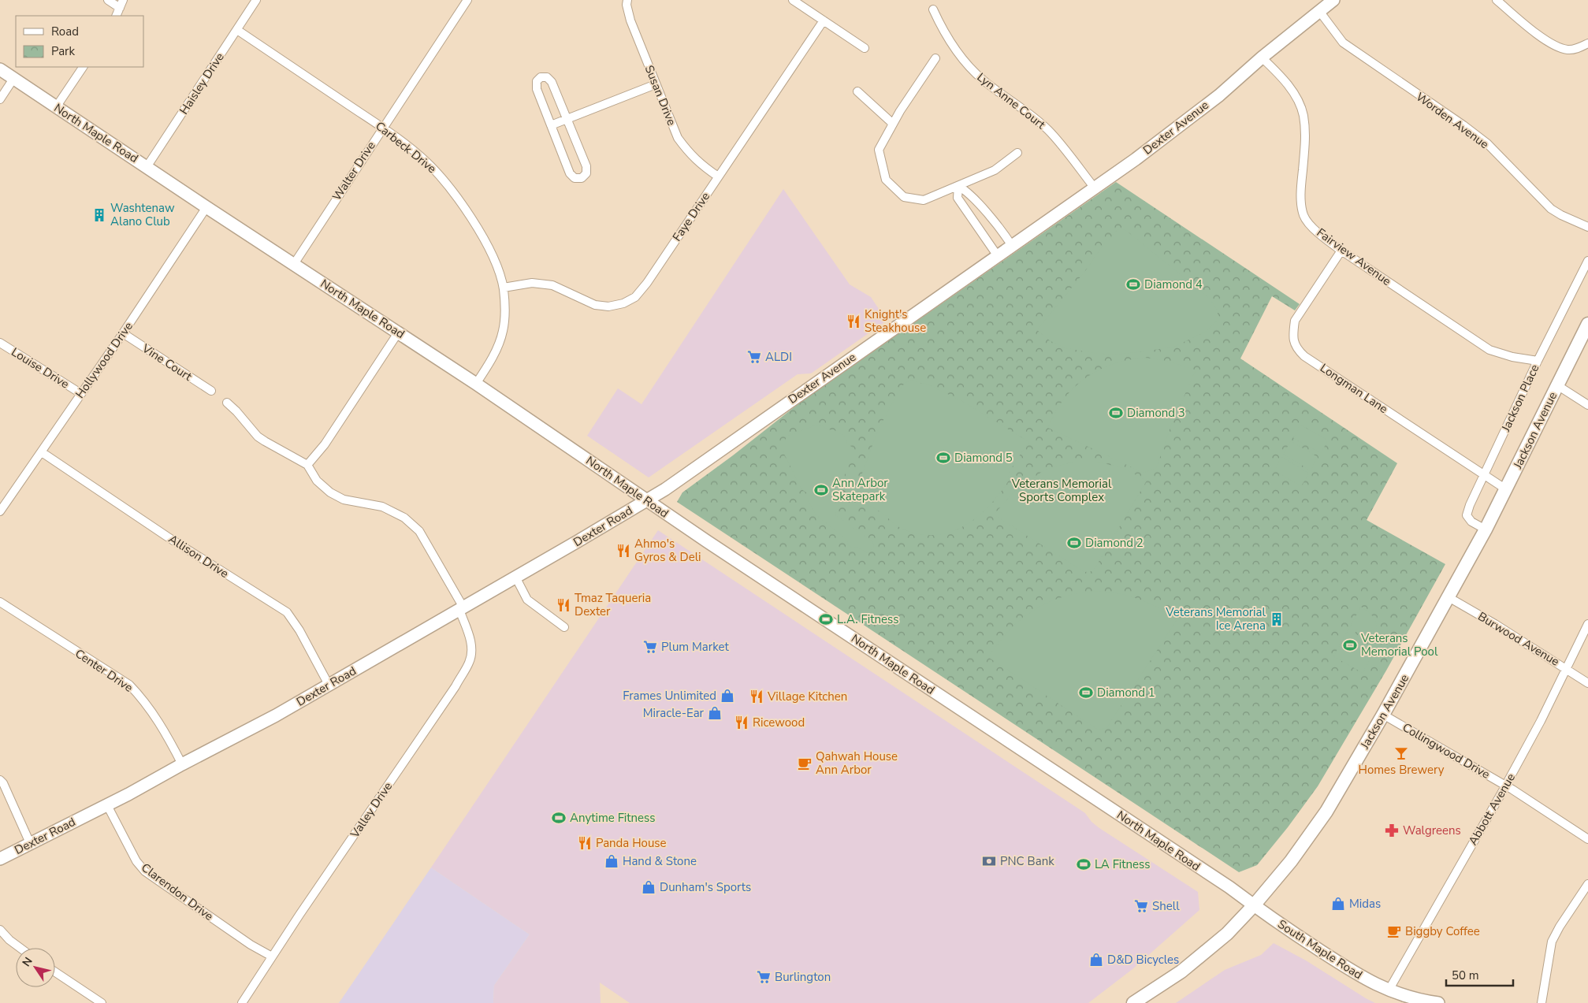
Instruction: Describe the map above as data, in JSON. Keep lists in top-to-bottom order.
{
  "streets": {
    "main road": [
      "Dexter Avenue",
      "North Maple Road",
      "Jackson Avenue",
      "Dexter Road",
      "South Maple Road"
    ],
    "street": [
      "Haisley Drive",
      "Susan Drive",
      "Lyn Anne Court",
      "Worden Avenue",
      "Carbeck Drive",
      "Walter Drive",
      "Faye Drive",
      "Fairview Avenue",
      "Hollywood Drive",
      "Vine Court",
      "Louise Drive",
      "Longman Lane",
      "Jackson Place",
      "Allison Drive",
      "Burwood Avenue",
      "Center Drive",
      "Collingwood Drive",
      "Abbott Avenue",
      "Valley Drive",
      "Clarendon Drive"
    ]
  },
  "crossings": [
    ["Haisley Drive", "North Maple Road"],
    ["Haisley Drive", "Carbeck Drive"],
    ["Susan Drive", "Faye Drive"],
    ["Lyn Anne Court", "Dexter Avenue"],
    ["Worden Avenue", "Dexter Avenue"],
    ["Dexter Avenue", "North Maple Road"],
    ["Dexter Avenue", "Fairview Avenue"],
    ["Dexter Avenue", "Dexter Road"],
    ["North Maple Road", "Carbeck Drive"],
    ["North Maple Road", "Walter Drive"],
    ["North Maple Road", "Hollywood Drive"],
    ["North Maple Road", "Jackson Avenue"],
    ["North Maple Road", "Dexter Road"],
    ["North Maple Road", "South Maple Road"],
    ["Carbeck Drive", "Walter Drive"],
    ["Carbeck Drive", "Faye Drive"],
    ["Fairview Avenue", "Longman Lane"],
    ["Fairview Avenue", "Jackson Place"],
    ["Hollywood Drive", "Vine Court"],
    ["Hollywood Drive", "Louise Drive"],
    ["Hollywood Drive", "Allison Drive"],
    ["Longman Lane", "Jackson Place"],
    ["Longman Lane", "Jackson Avenue"],
    ["Jackson Place", "Jackson Avenue"],
    ["Jackson Avenue", "Burwood Avenue"],
    ["Jackson Avenue", "Collingwood Drive"],
    ["Jackson Avenue", "South Maple Road"],
    ["Dexter Road", "Allison Drive"],
    ["Dexter Road", "Center Drive"],
    ["Dexter Road", "Valley Drive"],
    ["Dexter Road", "Clarendon Drive"],
    ["Burwood Avenue", "Abbott Avenue"],
    ["Collingwood Drive", "Abbott Avenue"],
    ["Abbott Avenue", "South Maple Road"],
    ["Valley Drive", "Clarendon Drive"]
  ],
  "parks": ["Veterans Memorial Sports Complex"],
  "places": {
    "building": ["Washtenaw Alano Club", "Veterans Memorial Ice Arena"],
    "sports": [
      "Diamond 4",
      "Diamond 3",
      "Diamond 5",
      "Ann Arbor Skatepark",
      "Diamond 2",
      "L.A. Fitness",
      "Veterans Memorial Pool",
      "Diamond 1",
      "Anytime Fitness",
      "LA Fitness"
    ],
    "restaurant": [
      "Knight's Steakhouse",
      "Ahmo's Gyros & Deli",
      "Tmaz Taqueria Dexter",
      "Village Kitchen",
      "Ricewood",
      "Panda House"
    ],
    "supermarket": [
      "ALDI",
      "Plum Market",
      "Shell",
      "Burlington"
    ],
    "shop": [
      "Frames Unlimited",
      "Miracle-Ear",
      "Hand & Stone",
      "Dunham's Sports",
      "Midas",
      "D&D Bicycles"
    ],
    "bar": ["Homes Brewery"],
    "cafe": ["Qahwah House Ann Arbor", "Biggby Coffee"],
    "pharmacy": ["Walgreens"],
    "bank": ["PNC Bank"]
  },
  "legend": ["Road", "Park"],
  "scale_bar": "50 m",
  "north": "top left"
}
